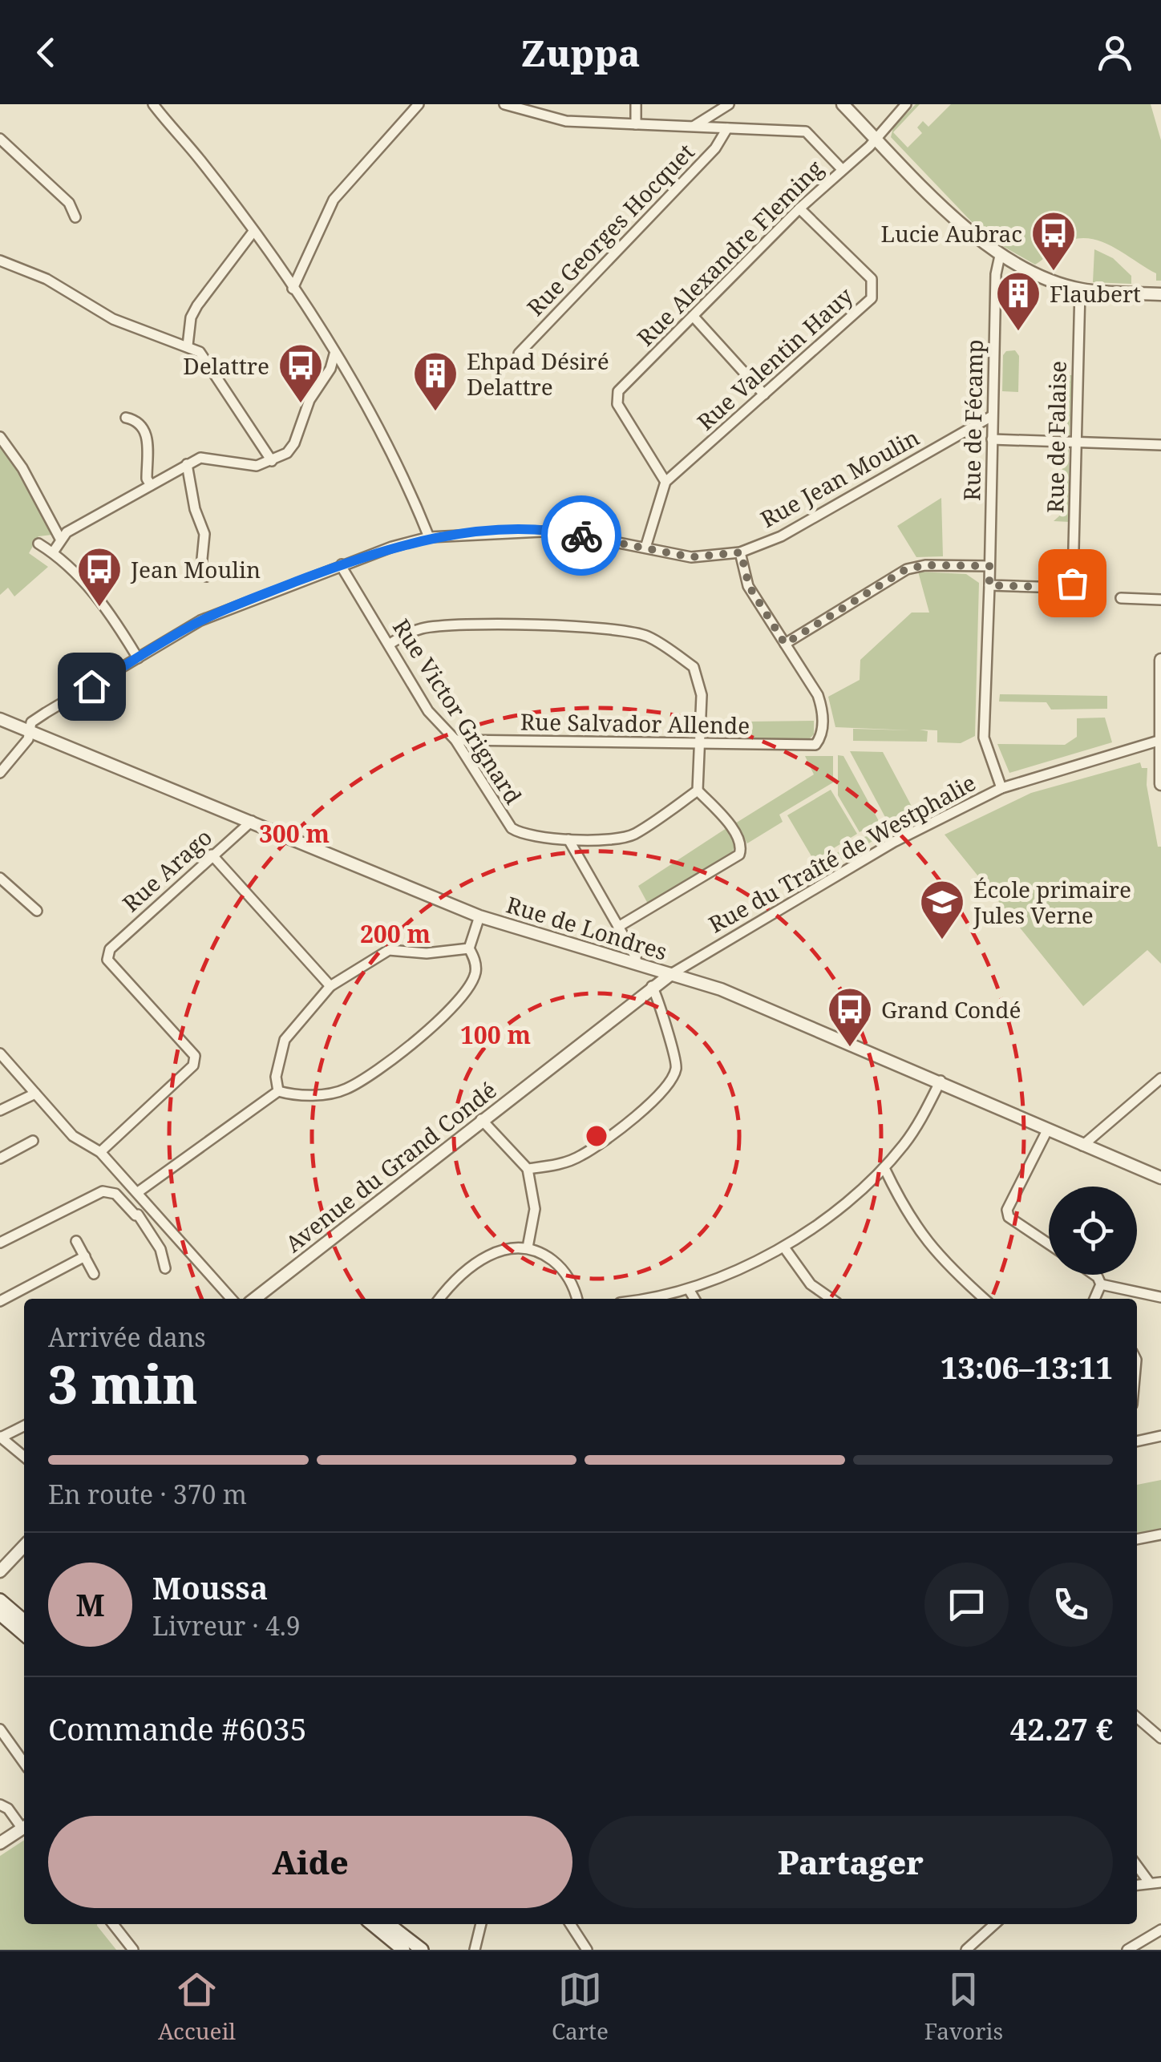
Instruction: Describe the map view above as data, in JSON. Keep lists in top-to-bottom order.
{
  "streets": {
    "street": [
      "Rue Georges Hocquet",
      "Rue Alexandre Fleming",
      "Rue Valentin Hauy",
      "Rue de Fécamp",
      "Rue de Falaise",
      "Rue Jean Moulin",
      "Rue Victor Grignard",
      "Rue Salvador Allende",
      "Rue du Traîté de Westphalie",
      "Rue Arago",
      "Rue de Londres",
      "Avenue du Grand Condé"
    ]
  },
  "crossings": [
    ["Rue Alexandre Fleming", "Rue Valentin Hauy"],
    ["Rue de Fécamp", "Rue de Falaise"],
    ["Rue de Fécamp", "Rue Jean Moulin"],
    ["Rue de Fécamp", "Rue du Traîté de Westphalie"],
    ["Rue Jean Moulin", "Rue Victor Grignard"],
    ["Rue Jean Moulin", "Rue de Londres"],
    ["Rue Victor Grignard", "Rue Salvador Allende"],
    ["Rue du Traîté de Westphalie", "Rue de Londres"],
    ["Rue du Traîté de Westphalie", "Avenue du Grand Condé"],
    ["Rue Arago", "Rue de Londres"],
    ["Rue de Londres", "Avenue du Grand Condé"]
  ],
  "places": {
    "bus stop": [
      "Lucie Aubrac",
      "Delattre",
      "Jean Moulin",
      "Grand Condé"
    ],
    "building": ["Flaubert", "Ehpad Désiré Delattre"],
    "school or university": ["École primaire Jules Verne"]
  },
  "page": {
    "header": "Zuppa",
    "heading": ["3 min", "Arrivée dans", "13:06–13:11"],
    "panel": [
      "Moussa",
      "Livreur · 4.9",
      "Commande #6035",
      "42.27 €"
    ],
    "bar": "En route · 370 m",
    "round": "M",
    "buttons": ["Aide", "Partager"],
    "tabs": ["Accueil", "Carte", "Favoris"]
  },
  "rings": ["300 m", "200 m", "100 m"]
}
